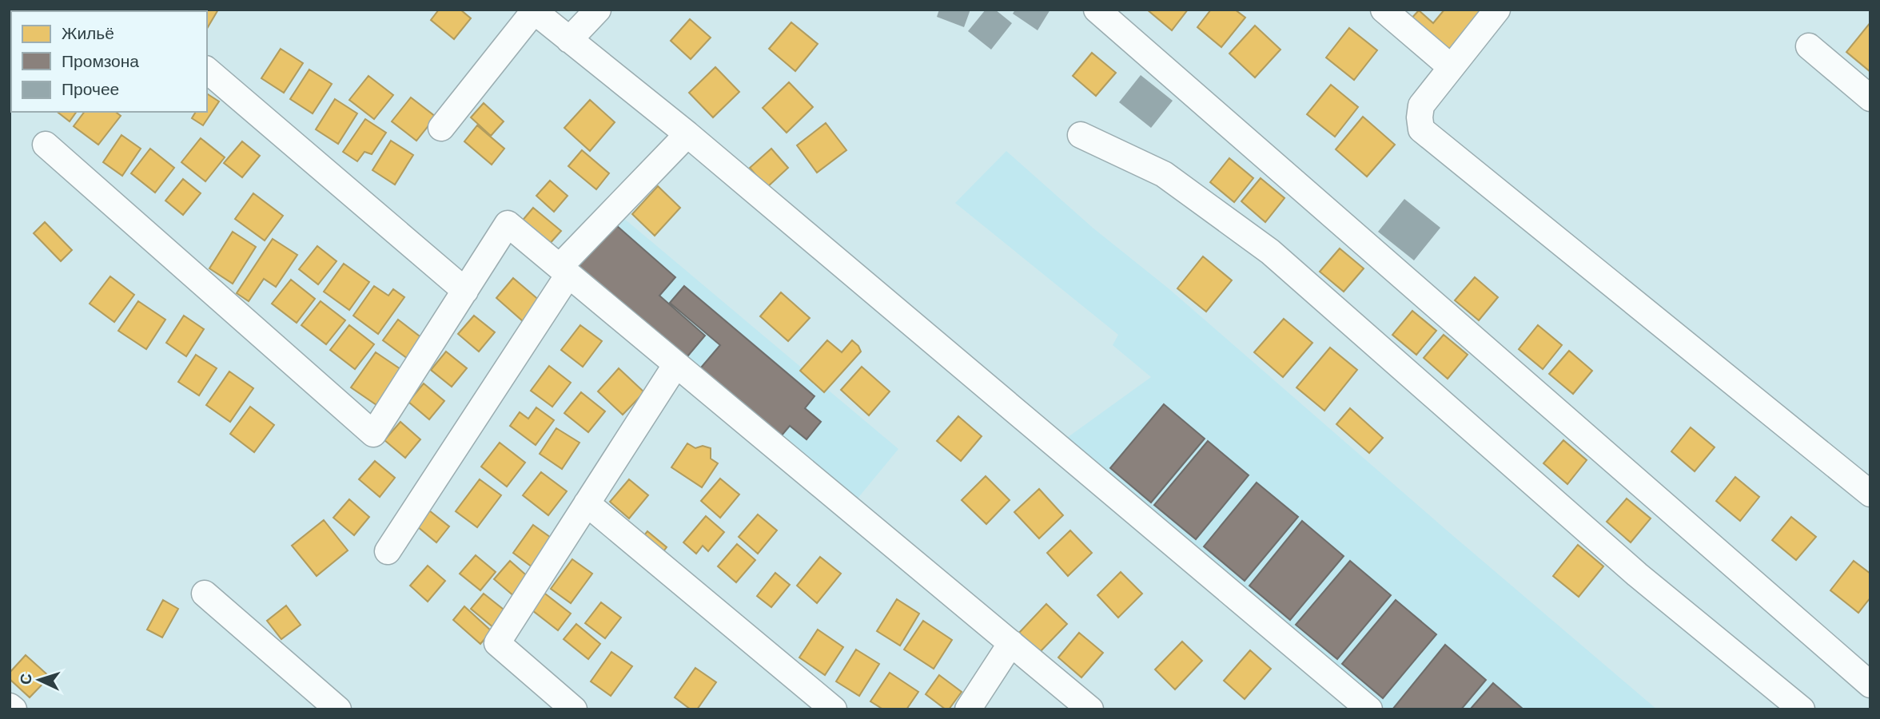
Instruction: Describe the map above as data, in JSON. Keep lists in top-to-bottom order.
{
  "legend": ["Жильё", "Промзона", "Прочее"],
  "north": "left"
}
